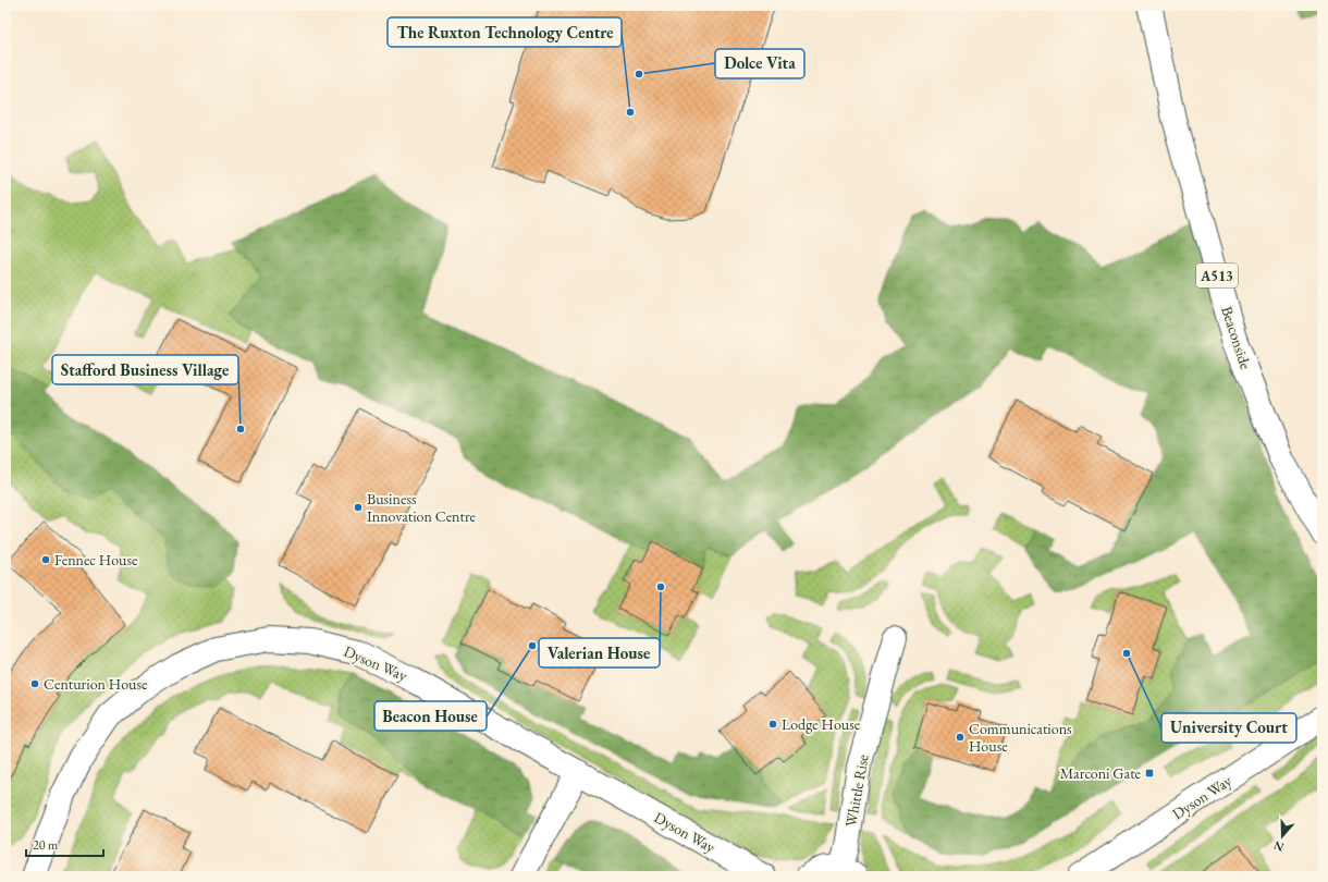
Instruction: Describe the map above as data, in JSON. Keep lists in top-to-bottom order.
{
  "streets": {
    "main road": [
      "A513",
      "Beaconside",
      "Dyson Way",
      "Whittle Rise"
    ]
  },
  "places": {
    "other": [
      "Dolce Vita",
      "The Ruxton Technology Centre",
      "Stafford Business Village",
      "Business Innovation Centre",
      "Fennec House",
      "Valerian House",
      "Beacon House",
      "University Court",
      "Centurion House",
      "Lodge House",
      "Communications House"
    ],
    "transit": ["Marconi Gate"]
  },
  "scale_bar": "20 m",
  "north": "bottom"
}
